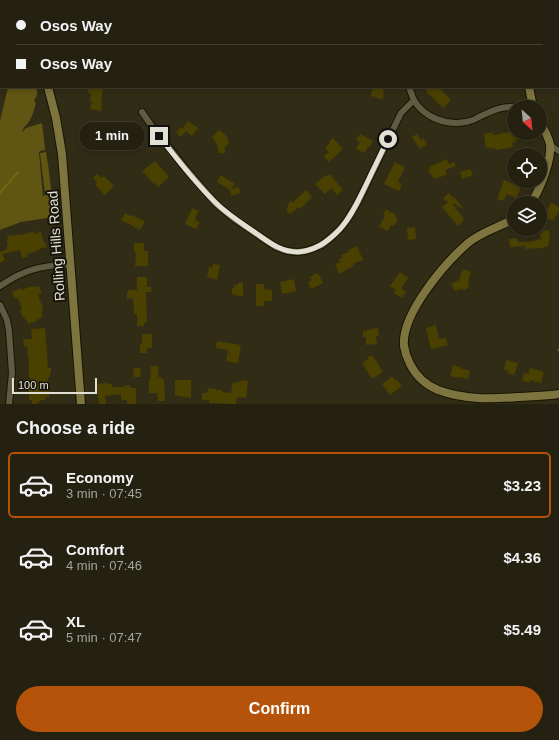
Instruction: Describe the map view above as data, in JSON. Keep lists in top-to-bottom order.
{
  "streets": {
    "street": ["Rolling Hills Road"]
  },
  "scale_bar": "100 m",
  "north": "bottom right",
  "page": {
    "banner": ["Osos Way", "Osos Way"],
    "bubble": "1 min",
    "scale": "100 m",
    "heading": "Choose a ride",
    "list": [
      {
        "name": "Economy",
        "note": "3 min · 07:45",
        "value": "$3.23"
      },
      {
        "name": "Comfort",
        "note": "4 min · 07:46",
        "value": "$4.36"
      },
      {
        "name": "XL",
        "note": "5 min · 07:47",
        "value": "$5.49"
      }
    ],
    "buttons": "Confirm"
  }
}
